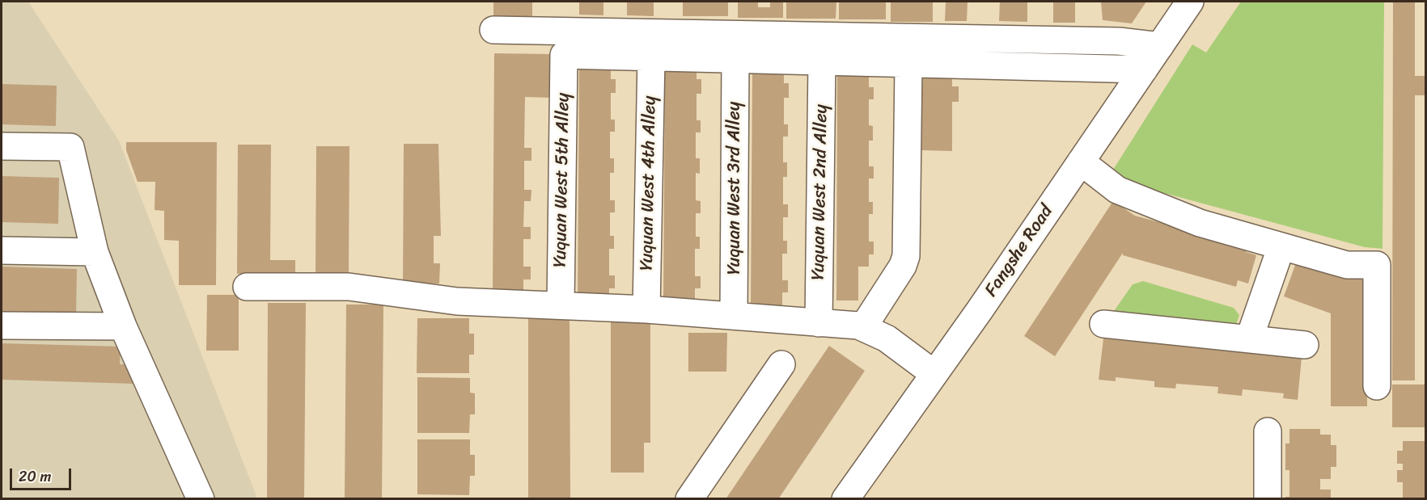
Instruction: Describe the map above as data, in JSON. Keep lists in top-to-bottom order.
{
  "streets": {
    "street": [
      "Yuquan West 5th Alley",
      "Yuquan West 4th Alley",
      "Yuquan West 3rd Alley",
      "Yuquan West 2nd Alley",
      "Fangshe Road"
    ]
  },
  "crossings": [
    ["Yuquan West 5th Alley", "Yuquan West 4th Alley"]
  ],
  "scale_bar": "20 m"
}
